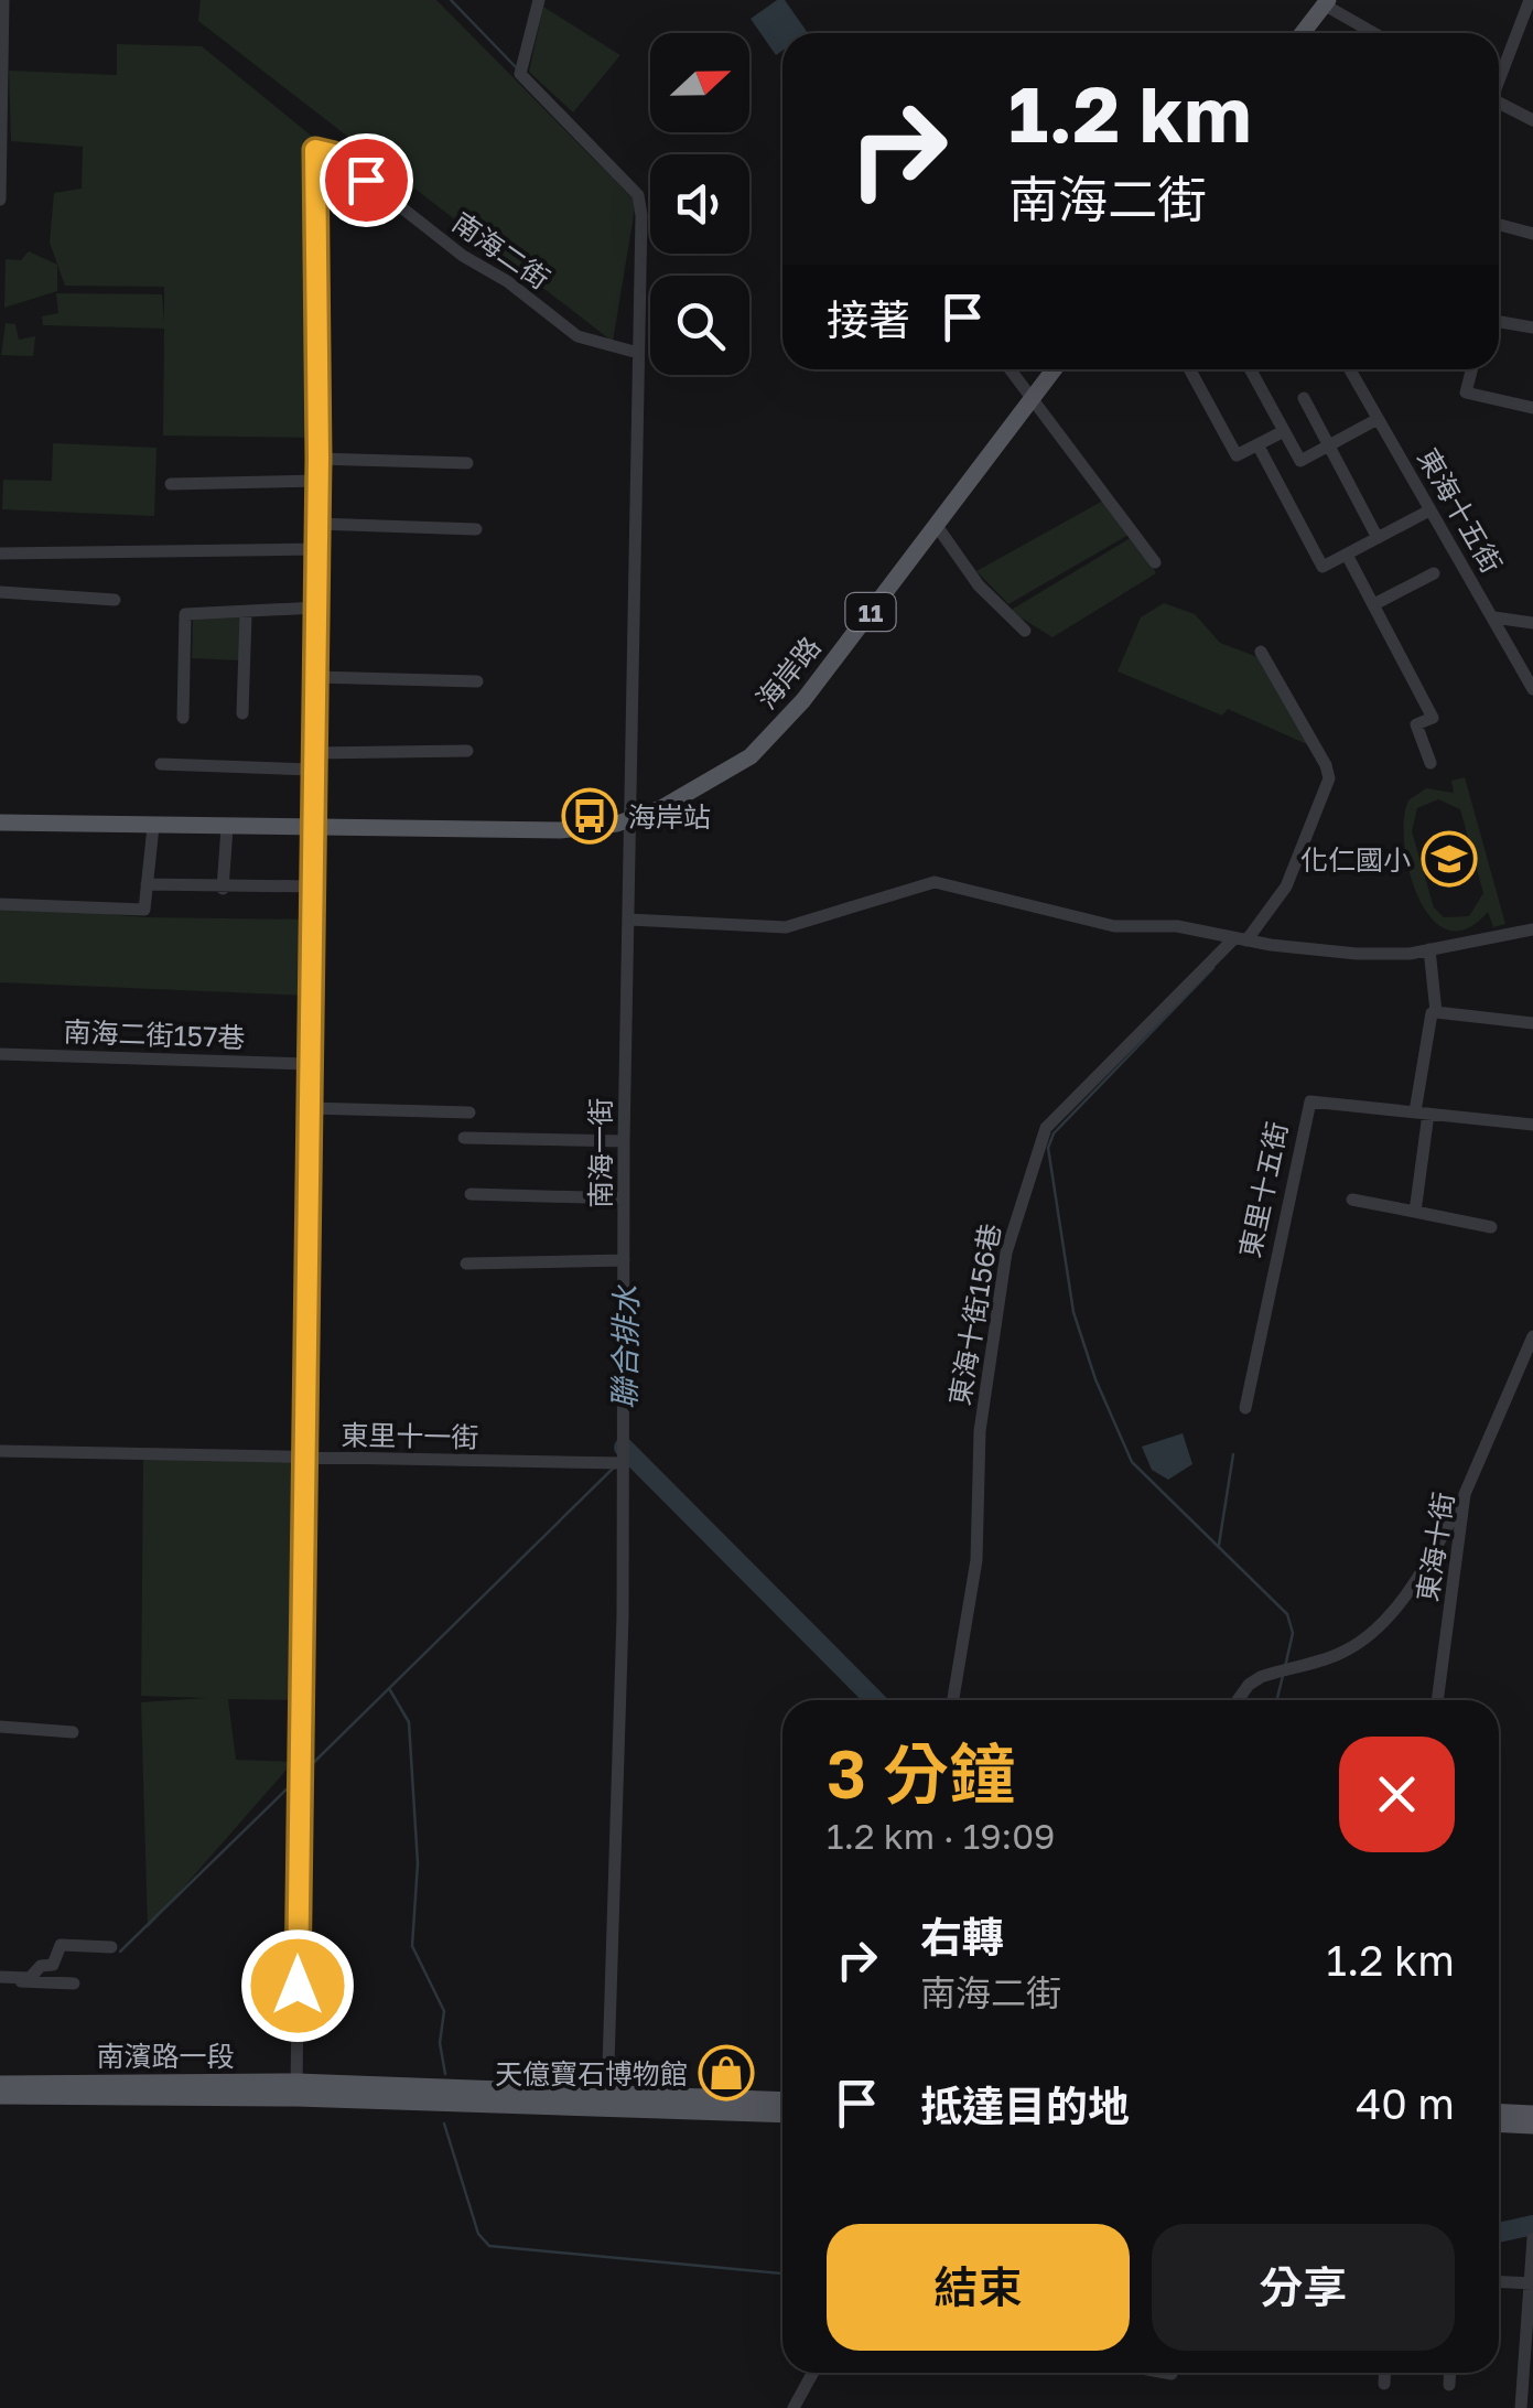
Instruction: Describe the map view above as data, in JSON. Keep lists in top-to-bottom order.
{
  "streets": {
    "main road": ["11", "海岸路", "南濱路一段"],
    "street": [
      "南海二街",
      "東海十五街",
      "南海二街157巷",
      "南海一街",
      "東里十五街",
      "東海十街156巷",
      "東里十一街",
      "東海十街"
    ]
  },
  "crossings": [
    ["南海二街", "海岸路"],
    ["南海二街", "南海二街157巷"],
    ["南海二街", "南海一街"],
    ["南海二街", "東里十一街"],
    ["南海二街", "南濱路一段"],
    ["海岸路", "南海一街"],
    ["南海一街", "東里十一街"],
    ["南海一街", "南濱路一段"]
  ],
  "water": ["聯合排水"],
  "places": {
    "bus stop": ["海岸站"],
    "school or university": ["化仁國小"],
    "shop": ["天億寶石博物館"]
  },
  "north": "right",
  "page": {
    "turn": ["1.2 km", "南海二街"],
    "then": "接著",
    "heading": ["3 分鐘", "1.2 km · 19:09"],
    "list": [
      {
        "name": "右轉",
        "note": "南海二街",
        "value": "1.2 km"
      },
      {
        "name": "抵達目的地",
        "value": "40 m"
      }
    ],
    "buttons": ["結束", "分享"]
  }
}
